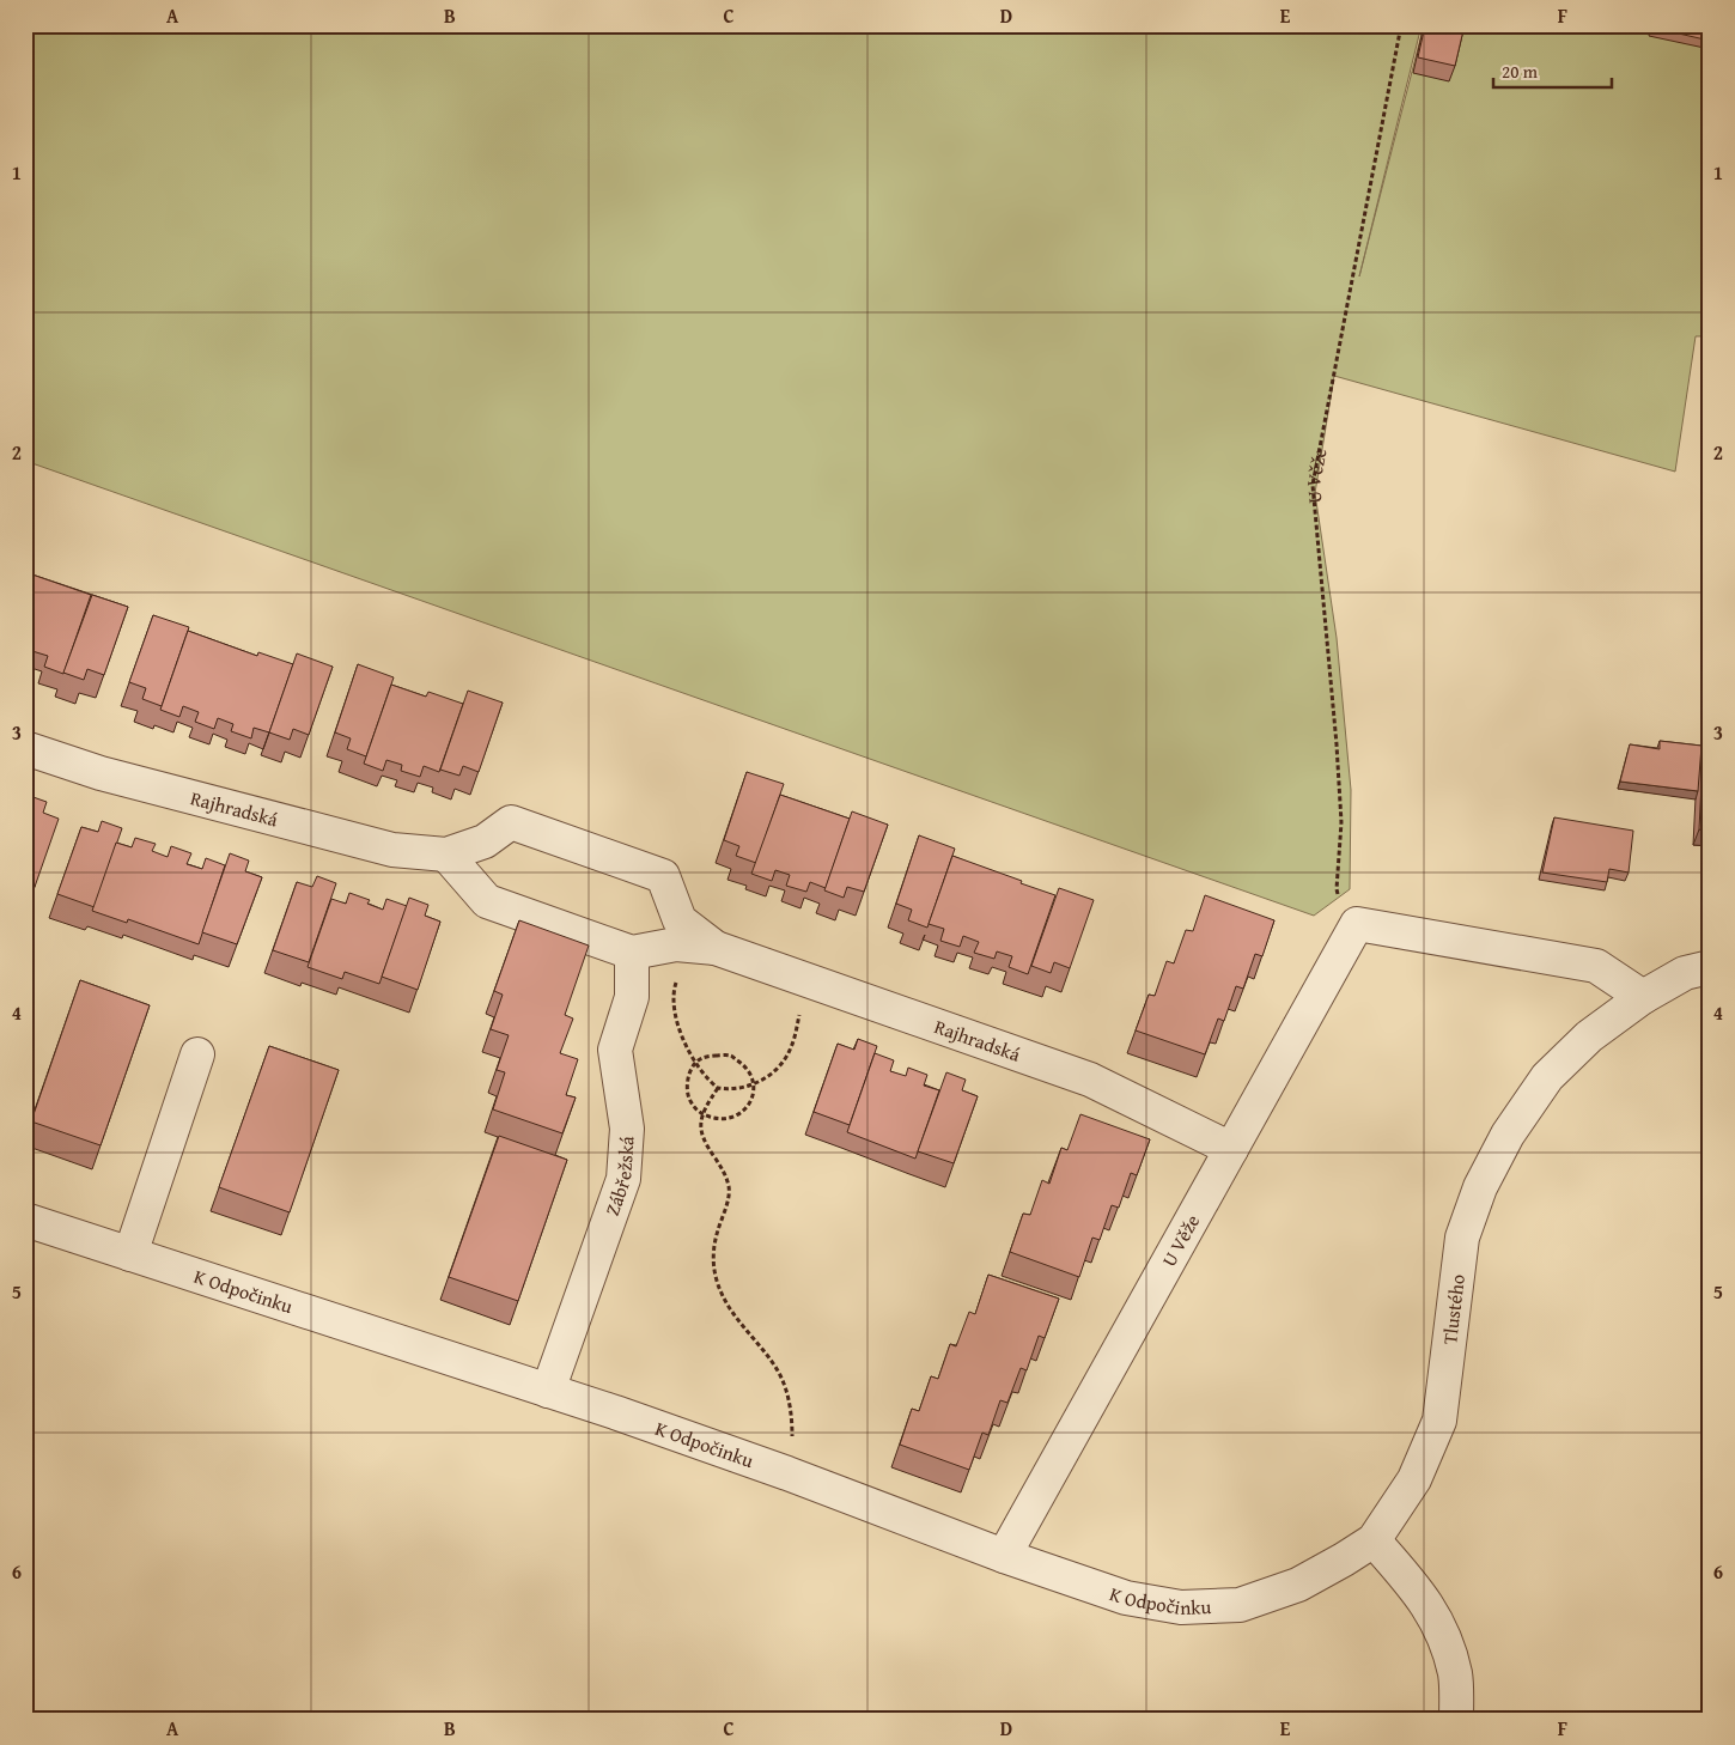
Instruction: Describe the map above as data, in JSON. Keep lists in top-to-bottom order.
{
  "streets": {
    "street": [
      "U Věže",
      "Rajhradská",
      "Zábřežská",
      "K Odpočinku",
      "Tlustého"
    ]
  },
  "crossings": [
    ["U Věže", "Rajhradská"],
    ["U Věže", "K Odpočinku"],
    ["Rajhradská", "Zábřežská"],
    ["Zábřežská", "K Odpočinku"],
    ["K Odpočinku", "Tlustého"]
  ],
  "scale_bar": "20 m",
  "grid": {
    "columns": [
      "A",
      "B",
      "C",
      "D",
      "E",
      "F"
    ],
    "rows": [
      "1",
      "2",
      "3",
      "4",
      "5",
      "6"
    ]
  }
}
